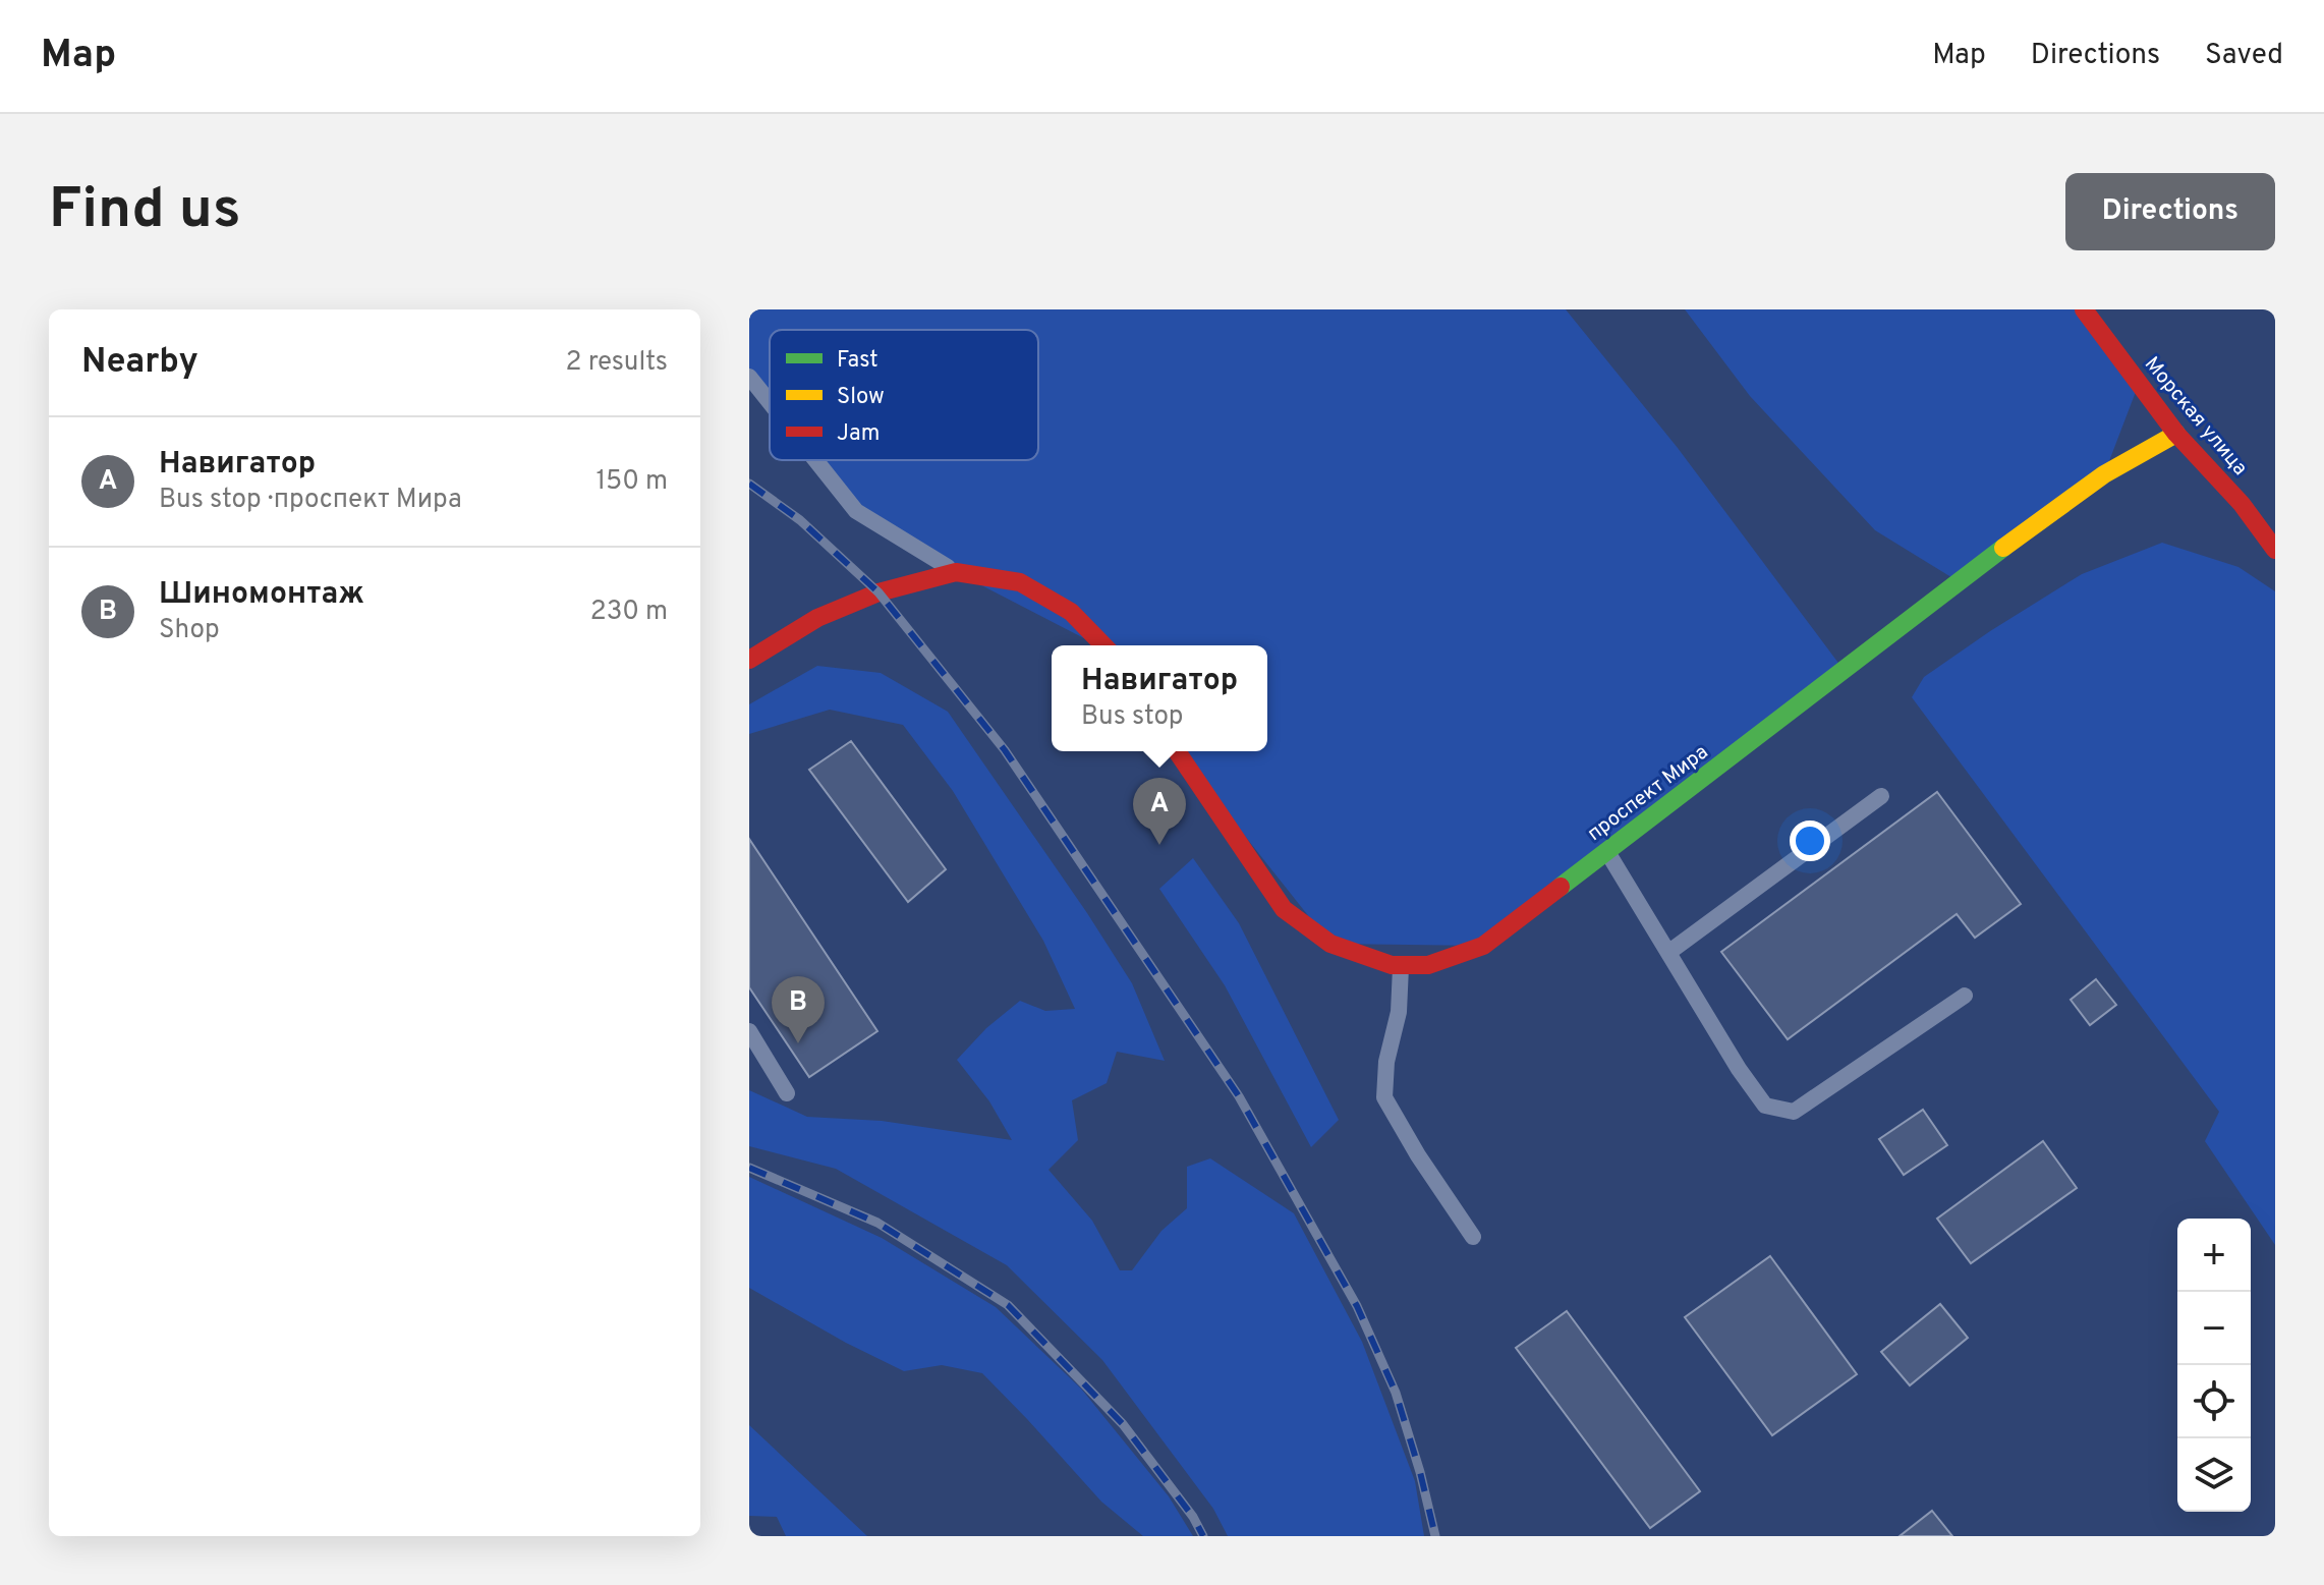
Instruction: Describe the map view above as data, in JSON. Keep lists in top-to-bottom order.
{
  "streets": {
    "main road": ["Морская улица", "проспект Мира"]
  },
  "crossings": [
    ["Морская улица", "проспект Мира"]
  ],
  "legend": ["Fast", "Slow", "Jam"],
  "page": {
    "header": "Map",
    "nav": ["Map", "Directions", "Saved"],
    "buttons": "Directions",
    "title": "Find us",
    "heading": ["Nearby", "2 results"],
    "list": [
      {
        "mark": "A",
        "name": "Навигатор",
        "note": "Bus stop · проспект Мира",
        "value": "150 m"
      },
      {
        "mark": "B",
        "name": "Шиномонтаж",
        "note": "Shop",
        "value": "230 m"
      }
    ],
    "popup": ["Навигатор", "Bus stop"],
    "pins": ["A", "B"],
    "map_buttons": ["+", "−"]
  }
}
